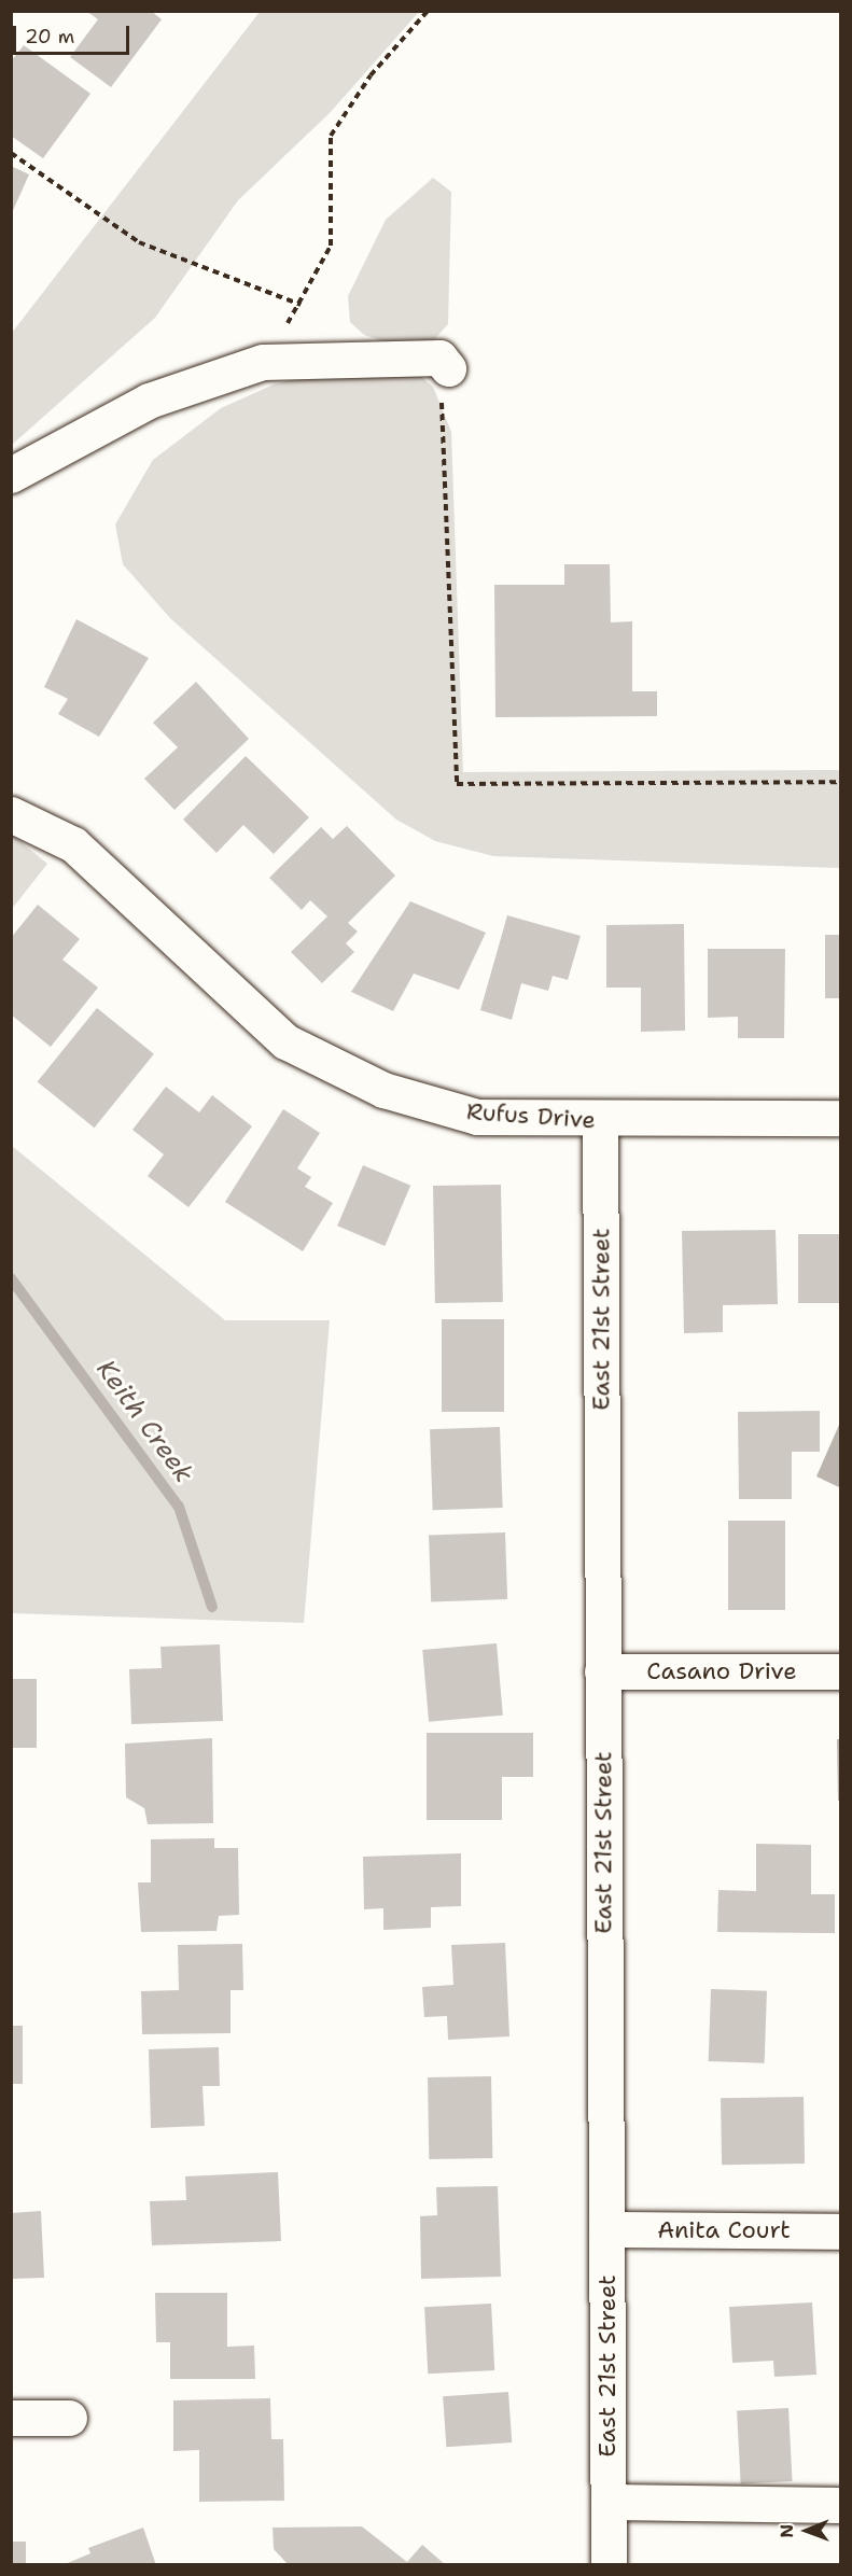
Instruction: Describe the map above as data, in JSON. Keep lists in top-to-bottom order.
{
  "streets": {
    "street": [
      "Rufus Drive",
      "East 21st Street",
      "Casano Drive",
      "Anita Court"
    ]
  },
  "crossings": [
    ["Rufus Drive", "East 21st Street"],
    ["East 21st Street", "Casano Drive"],
    ["East 21st Street", "Anita Court"]
  ],
  "water": ["Keith Creek"],
  "scale_bar": "20 m",
  "north": "left"
}
